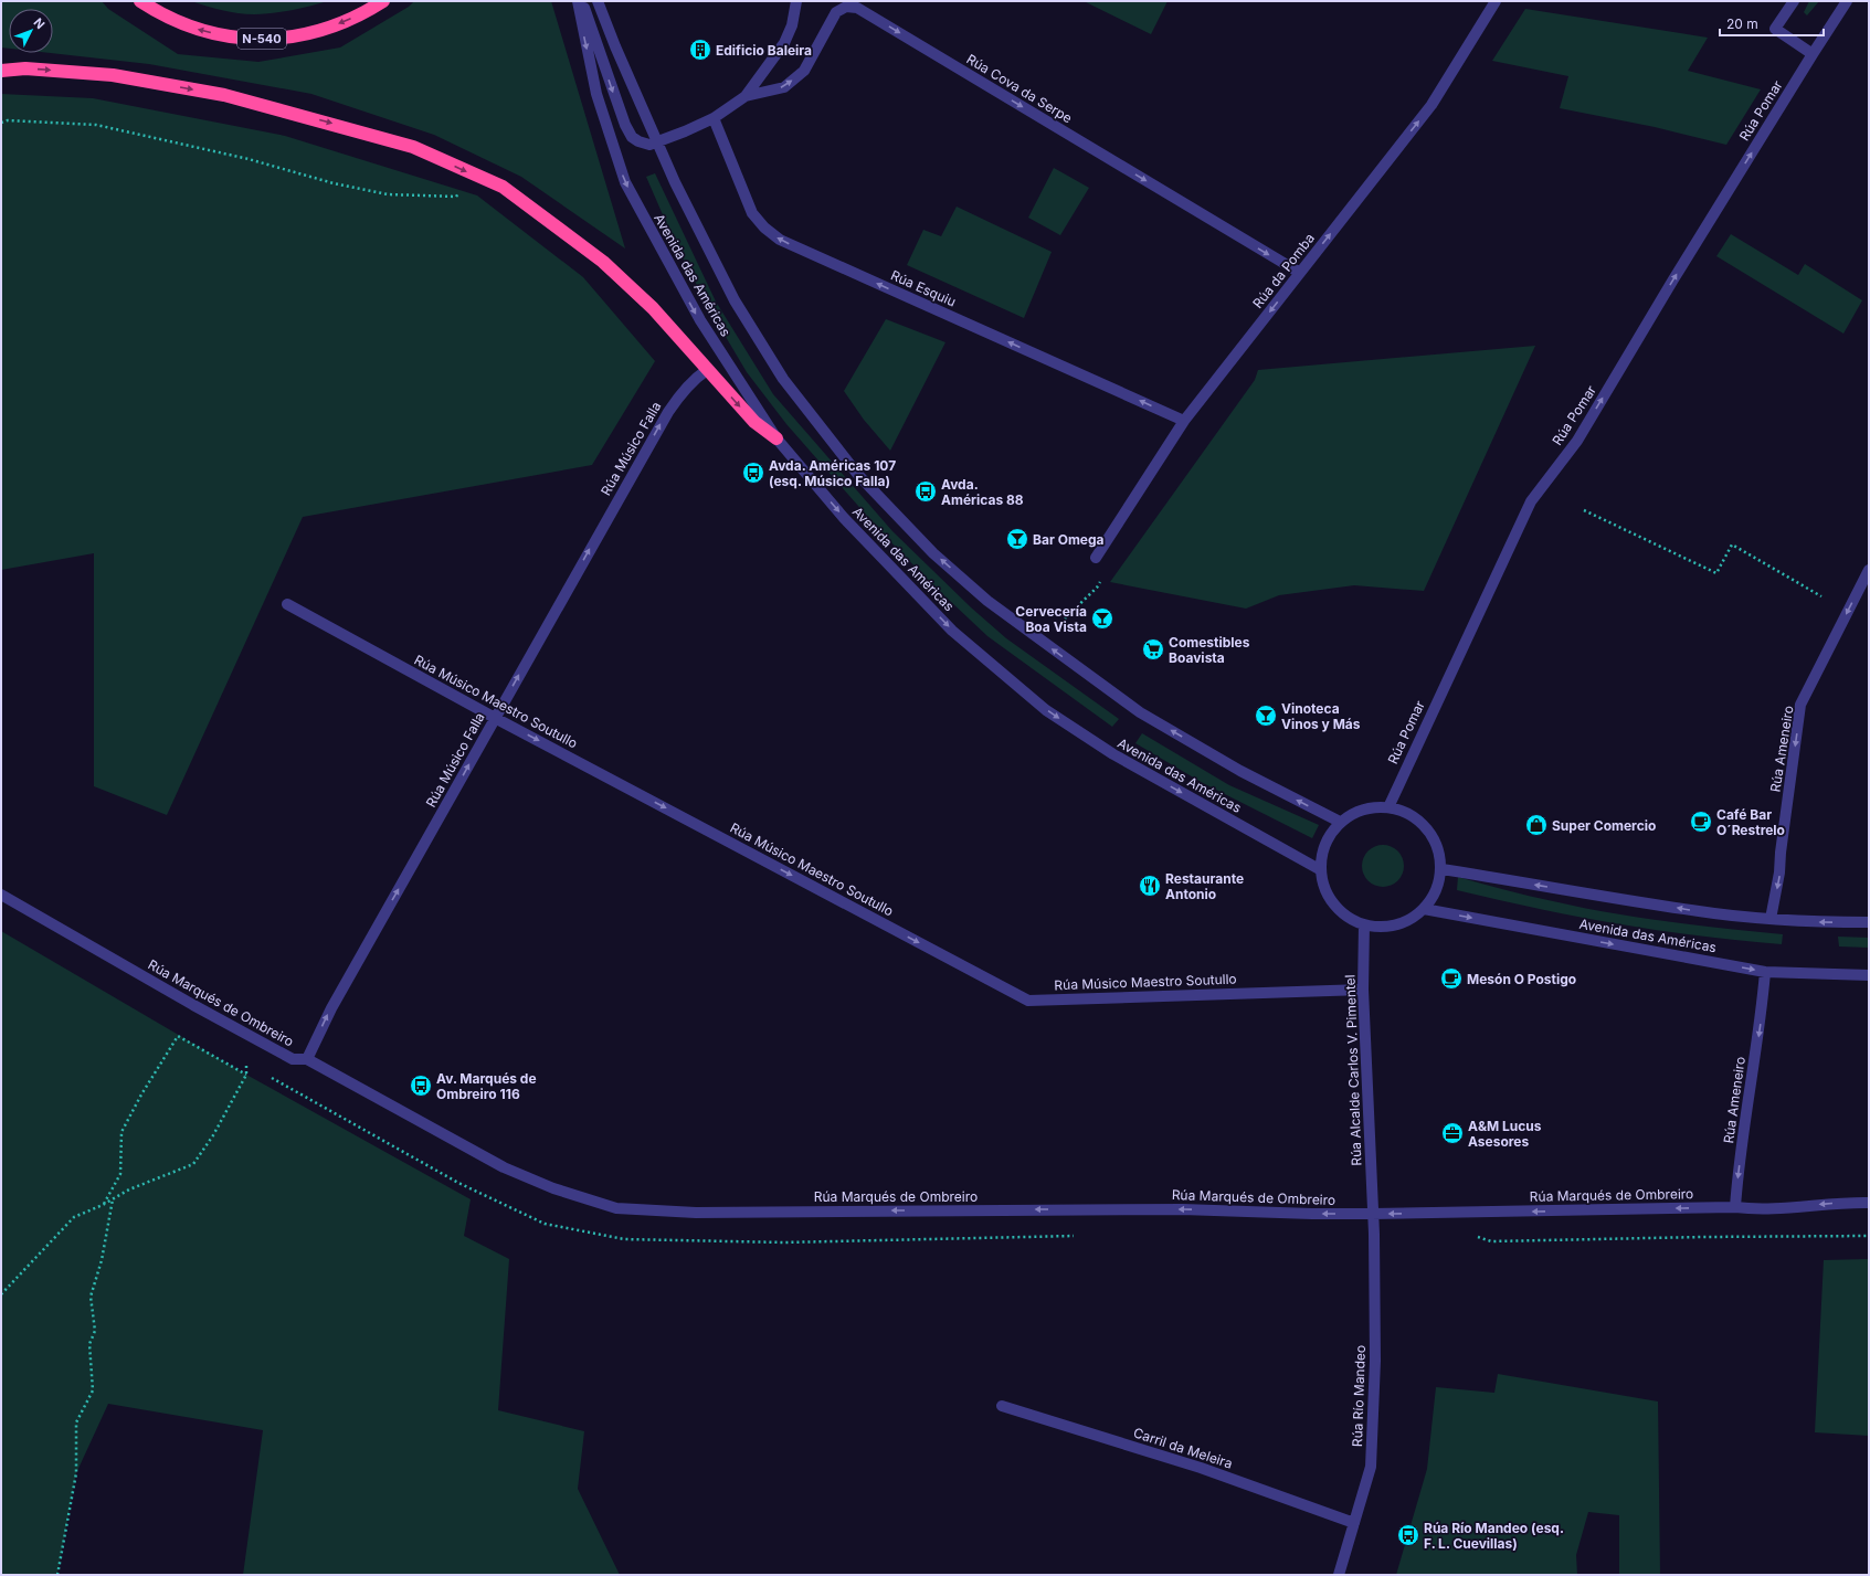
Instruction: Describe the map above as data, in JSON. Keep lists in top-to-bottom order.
{
  "streets": {
    "highway": ["N-540"],
    "street": [
      "Rúa Cova da Serpe",
      "Rúa Pomar",
      "Rúa da Pomba",
      "Avenida das Américas",
      "Rúa Esquiu",
      "Rúa Músico Falla",
      "Rúa Músico Maestro Soutullo",
      "Rúa Ameneiro",
      "Rúa Marqués de Ombreiro",
      "Rúa Alcalde Carlos V. Pimentel",
      "Rúa Río Mandeo",
      "Carril da Meleira"
    ]
  },
  "crossings": [
    ["Rúa Cova da Serpe", "Rúa da Pomba"],
    ["Rúa Pomar", "Avenida das Américas"],
    ["Rúa Pomar", "Rúa Alcalde Carlos V. Pimentel"],
    ["Rúa da Pomba", "Rúa Esquiu"],
    ["Avenida das Américas", "Rúa Ameneiro"],
    ["Avenida das Américas", "Rúa Alcalde Carlos V. Pimentel"],
    ["Rúa Músico Falla", "Rúa Músico Maestro Soutullo"],
    ["Rúa Músico Falla", "Rúa Marqués de Ombreiro"],
    ["Rúa Músico Maestro Soutullo", "Rúa Alcalde Carlos V. Pimentel"],
    ["Rúa Ameneiro", "Rúa Marqués de Ombreiro"],
    ["Rúa Marqués de Ombreiro", "Rúa Alcalde Carlos V. Pimentel"],
    ["Rúa Marqués de Ombreiro", "Rúa Río Mandeo"],
    ["Rúa Alcalde Carlos V. Pimentel", "Rúa Río Mandeo"],
    ["Rúa Río Mandeo", "Carril da Meleira"]
  ],
  "one_way": [
    "Rúa Cova da Serpe",
    "Rúa Pomar",
    "Rúa Esquiu",
    "Rúa Músico Falla",
    "Rúa Músico Maestro Soutullo",
    "Rúa Ameneiro",
    "Rúa Marqués de Ombreiro"
  ],
  "places": {
    "building": ["Edificio Baleira"],
    "bus stop": [
      "Avda. Américas 107 (esq. Músico Falla)",
      "Avda. Américas 88",
      "Av. Marqués de Ombreiro 116",
      "Rúa Río Mandeo (esq. F. L. Cuevillas)"
    ],
    "bar": ["Bar Omega", "Cervecería Boa Vista", "Vinoteca Vinos y Más"],
    "supermarket": ["Comestibles Boavista"],
    "cafe": ["Café Bar O´Restrelo", "Mesón O Postigo"],
    "shop": ["Super Comercio"],
    "restaurant": ["Restaurante Antonio"],
    "office": ["A&M Lucus Asesores"]
  },
  "scale_bar": "20 m",
  "north": "top right"
}
